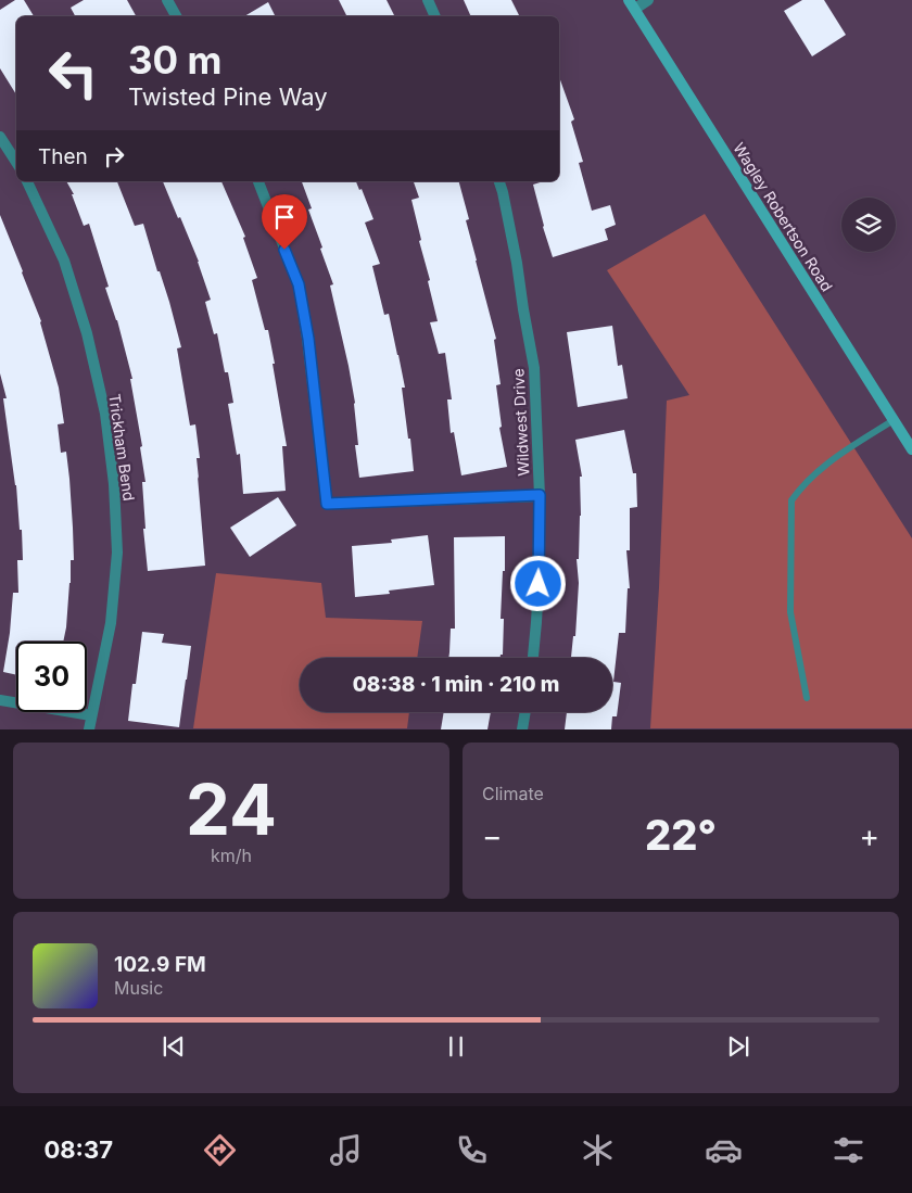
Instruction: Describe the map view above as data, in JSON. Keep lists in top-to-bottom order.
{
  "streets": {
    "street": ["Wagley Robertson Road", "Wildwest Drive", "Trickham Bend"]
  },
  "page": {
    "turn": ["30 m", "Twisted Pine Way"],
    "then": "Then",
    "limit": "30",
    "trip": "08:38 · 1 min · 210 m",
    "tile": [
      ["24", "km/h"],
      "Climate"
    ],
    "heat": ["−", "22°", "+"],
    "song": ["102.9 FM", "Music"],
    "tabs": "08:37"
  }
}
